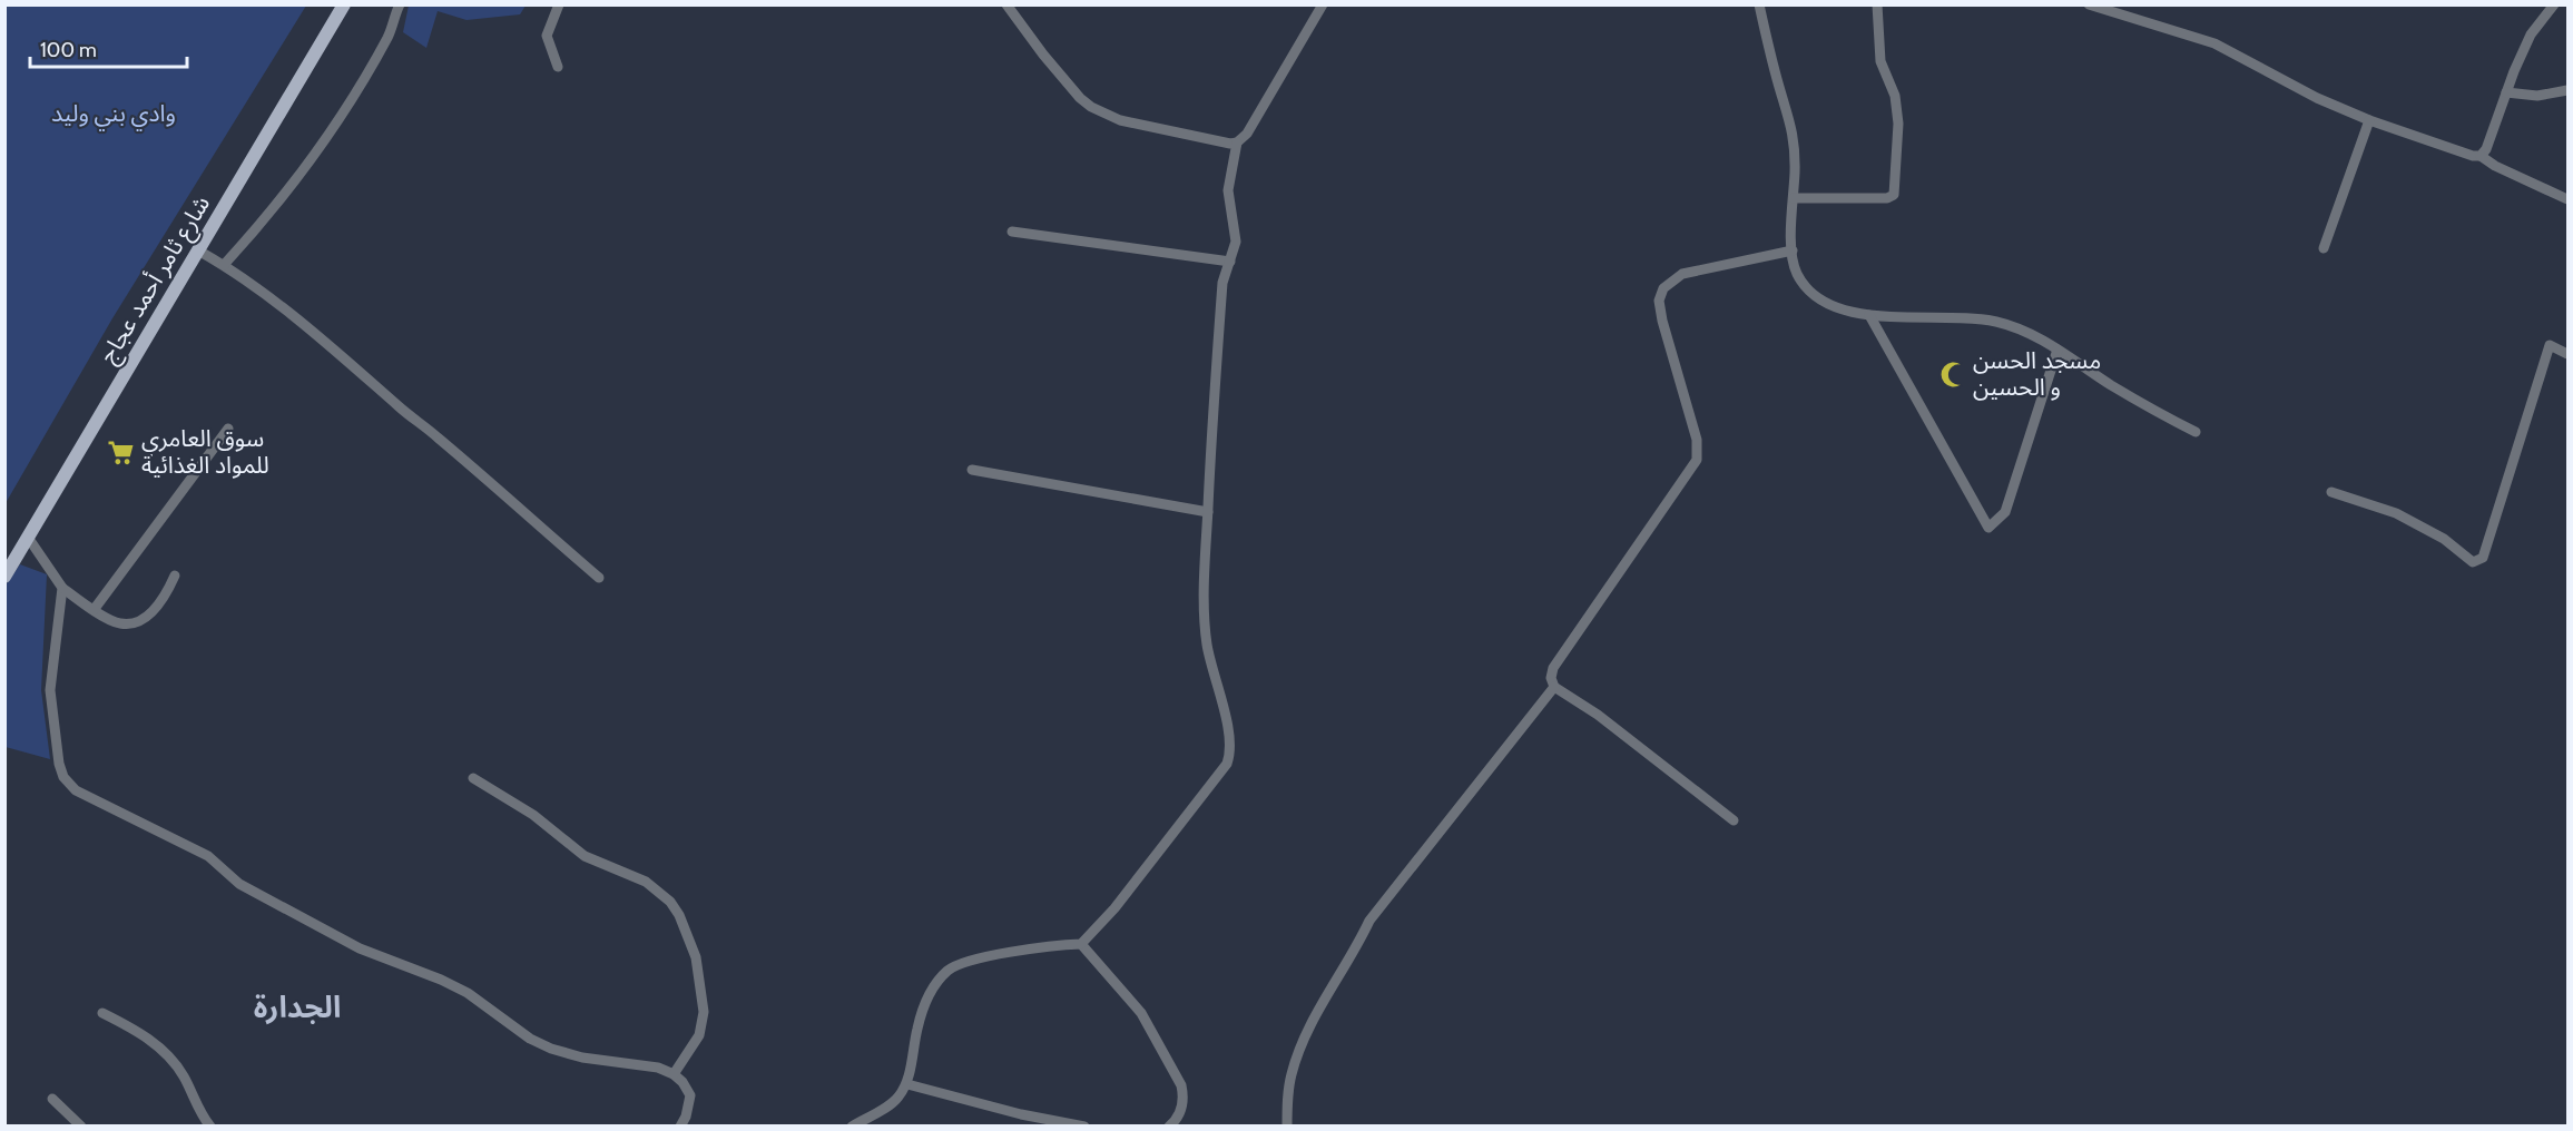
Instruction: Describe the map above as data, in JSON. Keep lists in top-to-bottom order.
{
  "streets": {
    "main road": ["شارع ثامر أحمد عجاج"]
  },
  "districts": ["الجدارة"],
  "parks": ["وادي بني وليد"],
  "places": {
    "mosque": ["مسجد الحسن و الحسين"],
    "supermarket": ["سوق العامري للمواد الغذائية"]
  },
  "scale_bar": "100 m"
}
